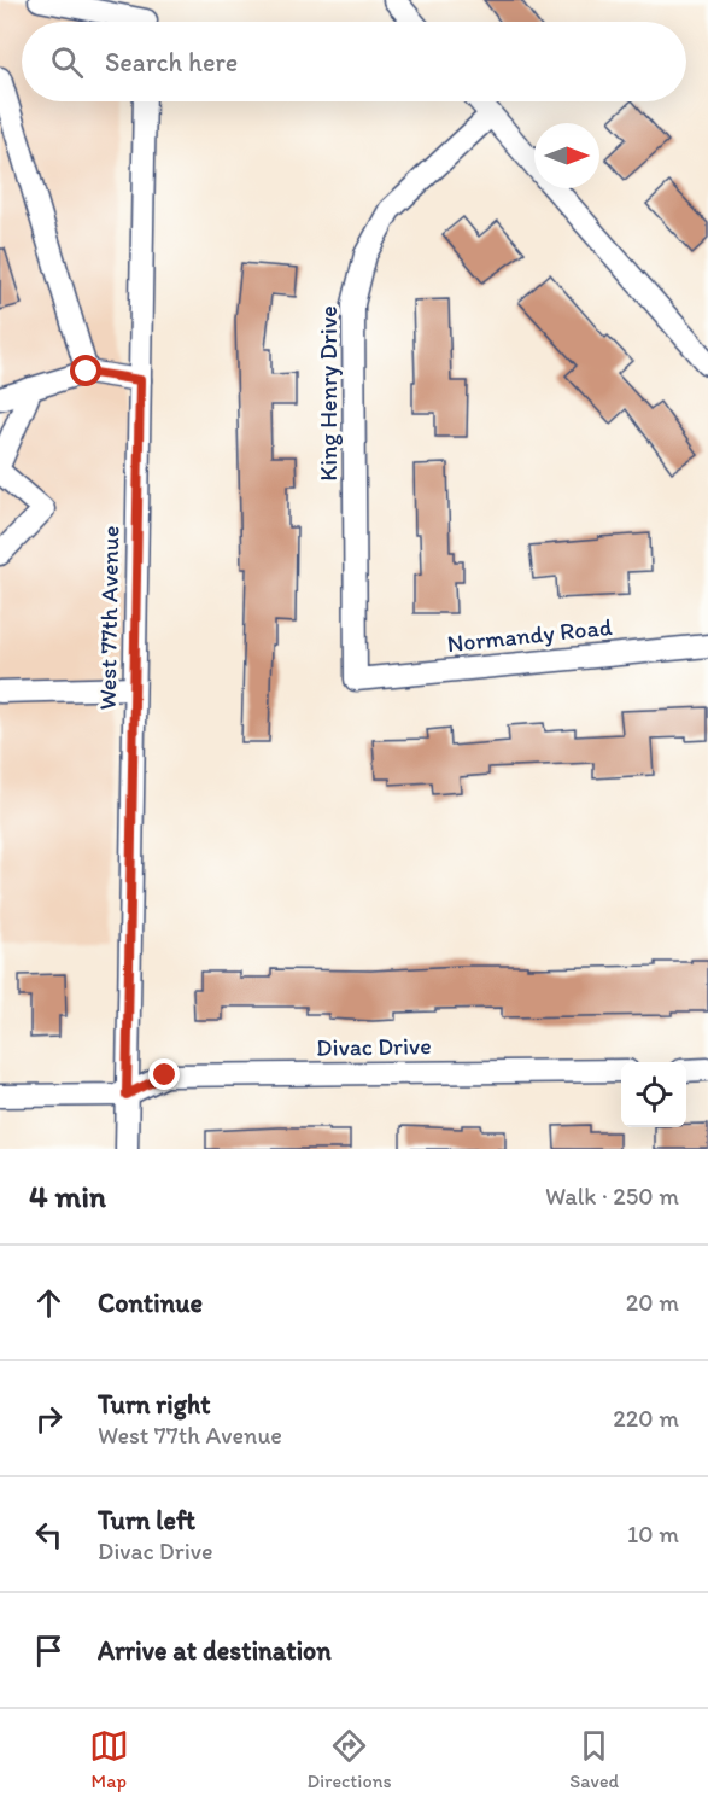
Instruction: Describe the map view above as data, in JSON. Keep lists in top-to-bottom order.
{
  "streets": {
    "street": [
      "King Henry Drive",
      "West 77th Avenue",
      "Normandy Road",
      "Divac Drive"
    ]
  },
  "crossings": [
    ["King Henry Drive", "Normandy Road"],
    ["West 77th Avenue", "Divac Drive"]
  ],
  "north": "right",
  "page": {
    "search": "Search here",
    "heading": ["4 min", "Walk · 250 m"],
    "list": [
      ["Continue", "20 m"],
      ["Turn right", "West 77th Avenue", "220 m"],
      ["Turn left", "Divac Drive", "10 m"],
      "Arrive at destination"
    ],
    "nav": ["Map", "Directions", "Saved"]
  }
}
